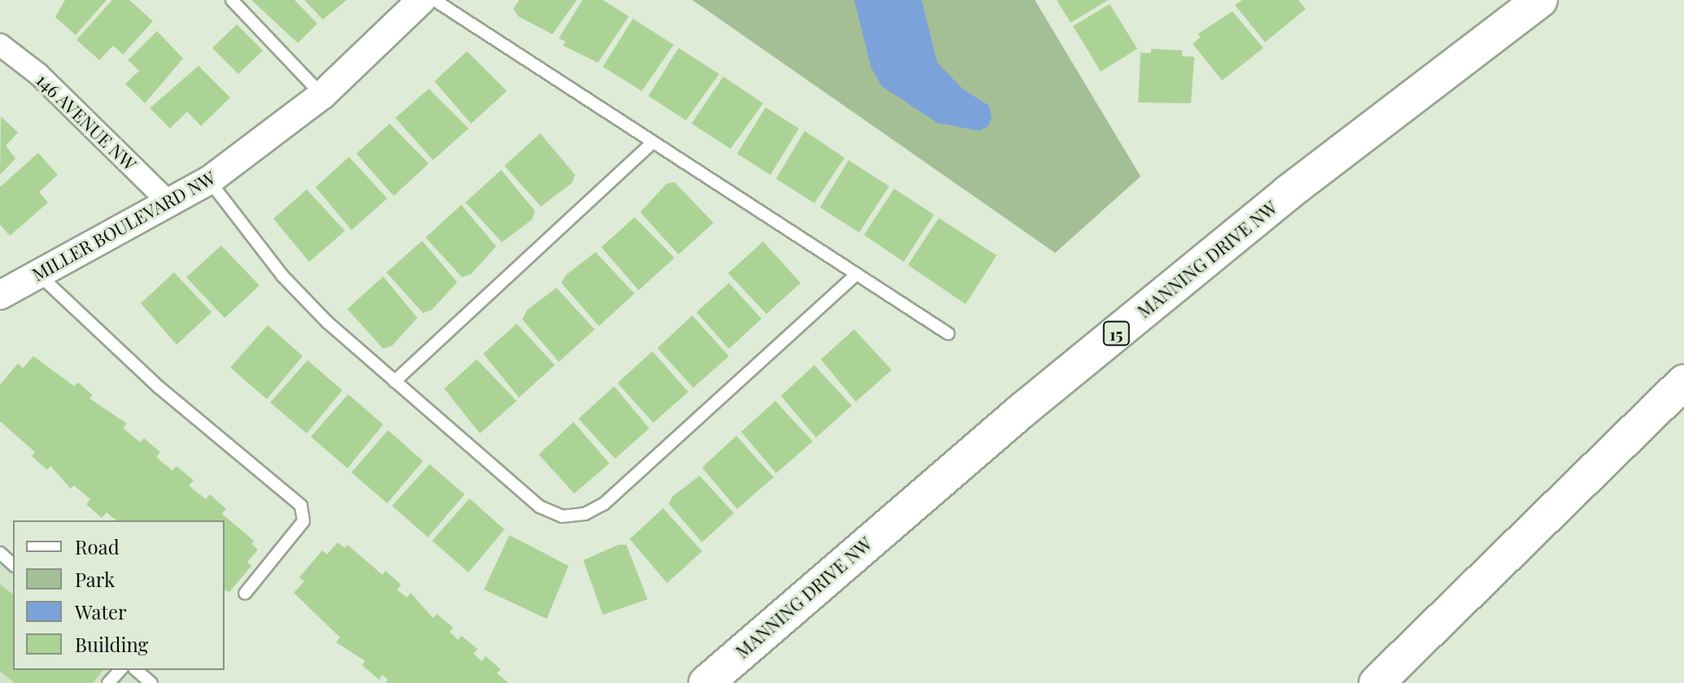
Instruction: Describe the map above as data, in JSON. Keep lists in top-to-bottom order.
{
  "streets": {
    "main road": ["MANNING DRIVE NW", "15"],
    "street": ["146 AVENUE NW", "MILLER BOULEVARD NW"]
  },
  "crossings": [
    ["146 AVENUE NW", "MILLER BOULEVARD NW"]
  ],
  "legend": [
    "Road",
    "Park",
    "Water",
    "Building"
  ]
}
